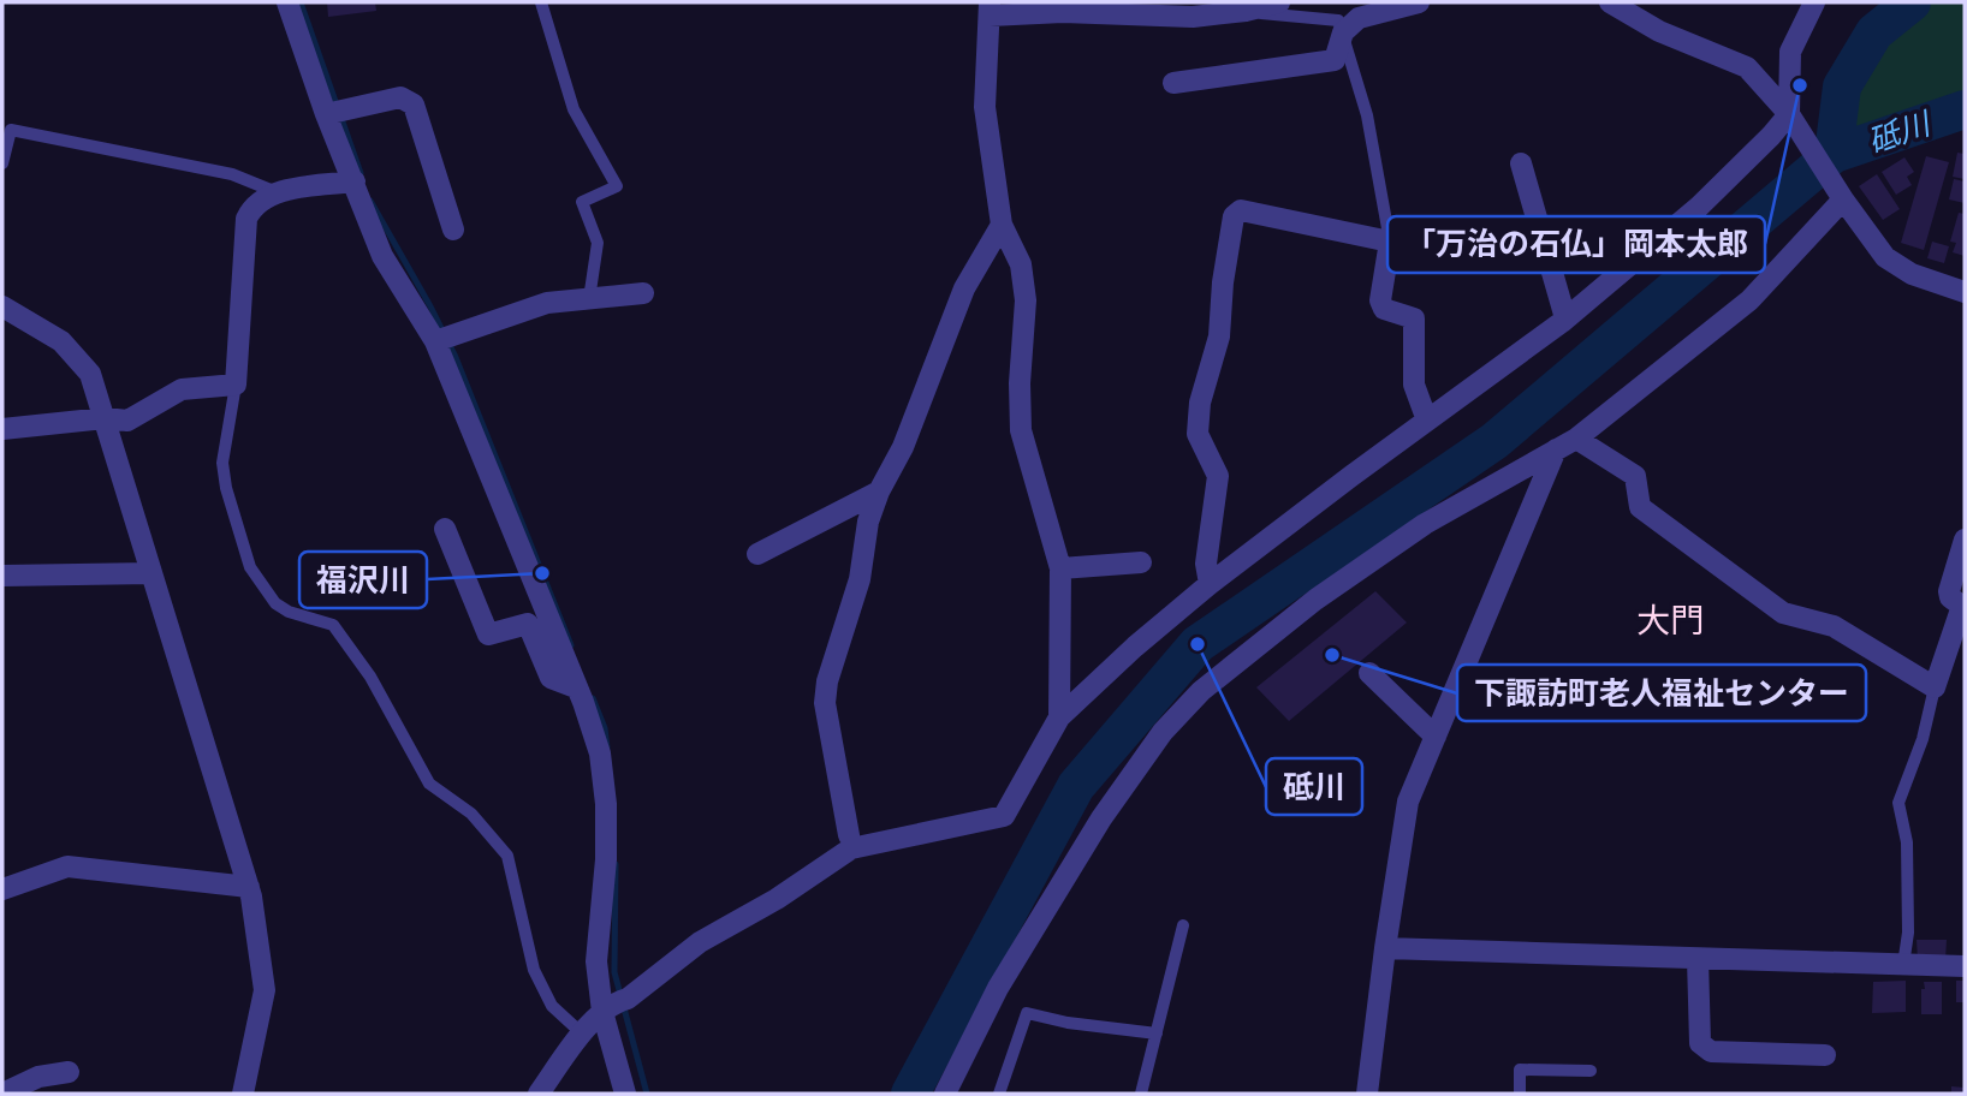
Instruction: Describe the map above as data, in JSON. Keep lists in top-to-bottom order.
{
  "districts": ["大門"],
  "water": ["砥川"],
  "places": [
    "「万治の石仏」岡本太郎",
    "福沢川",
    "砥川",
    "下諏訪町老人福祉センター"
  ]
}
